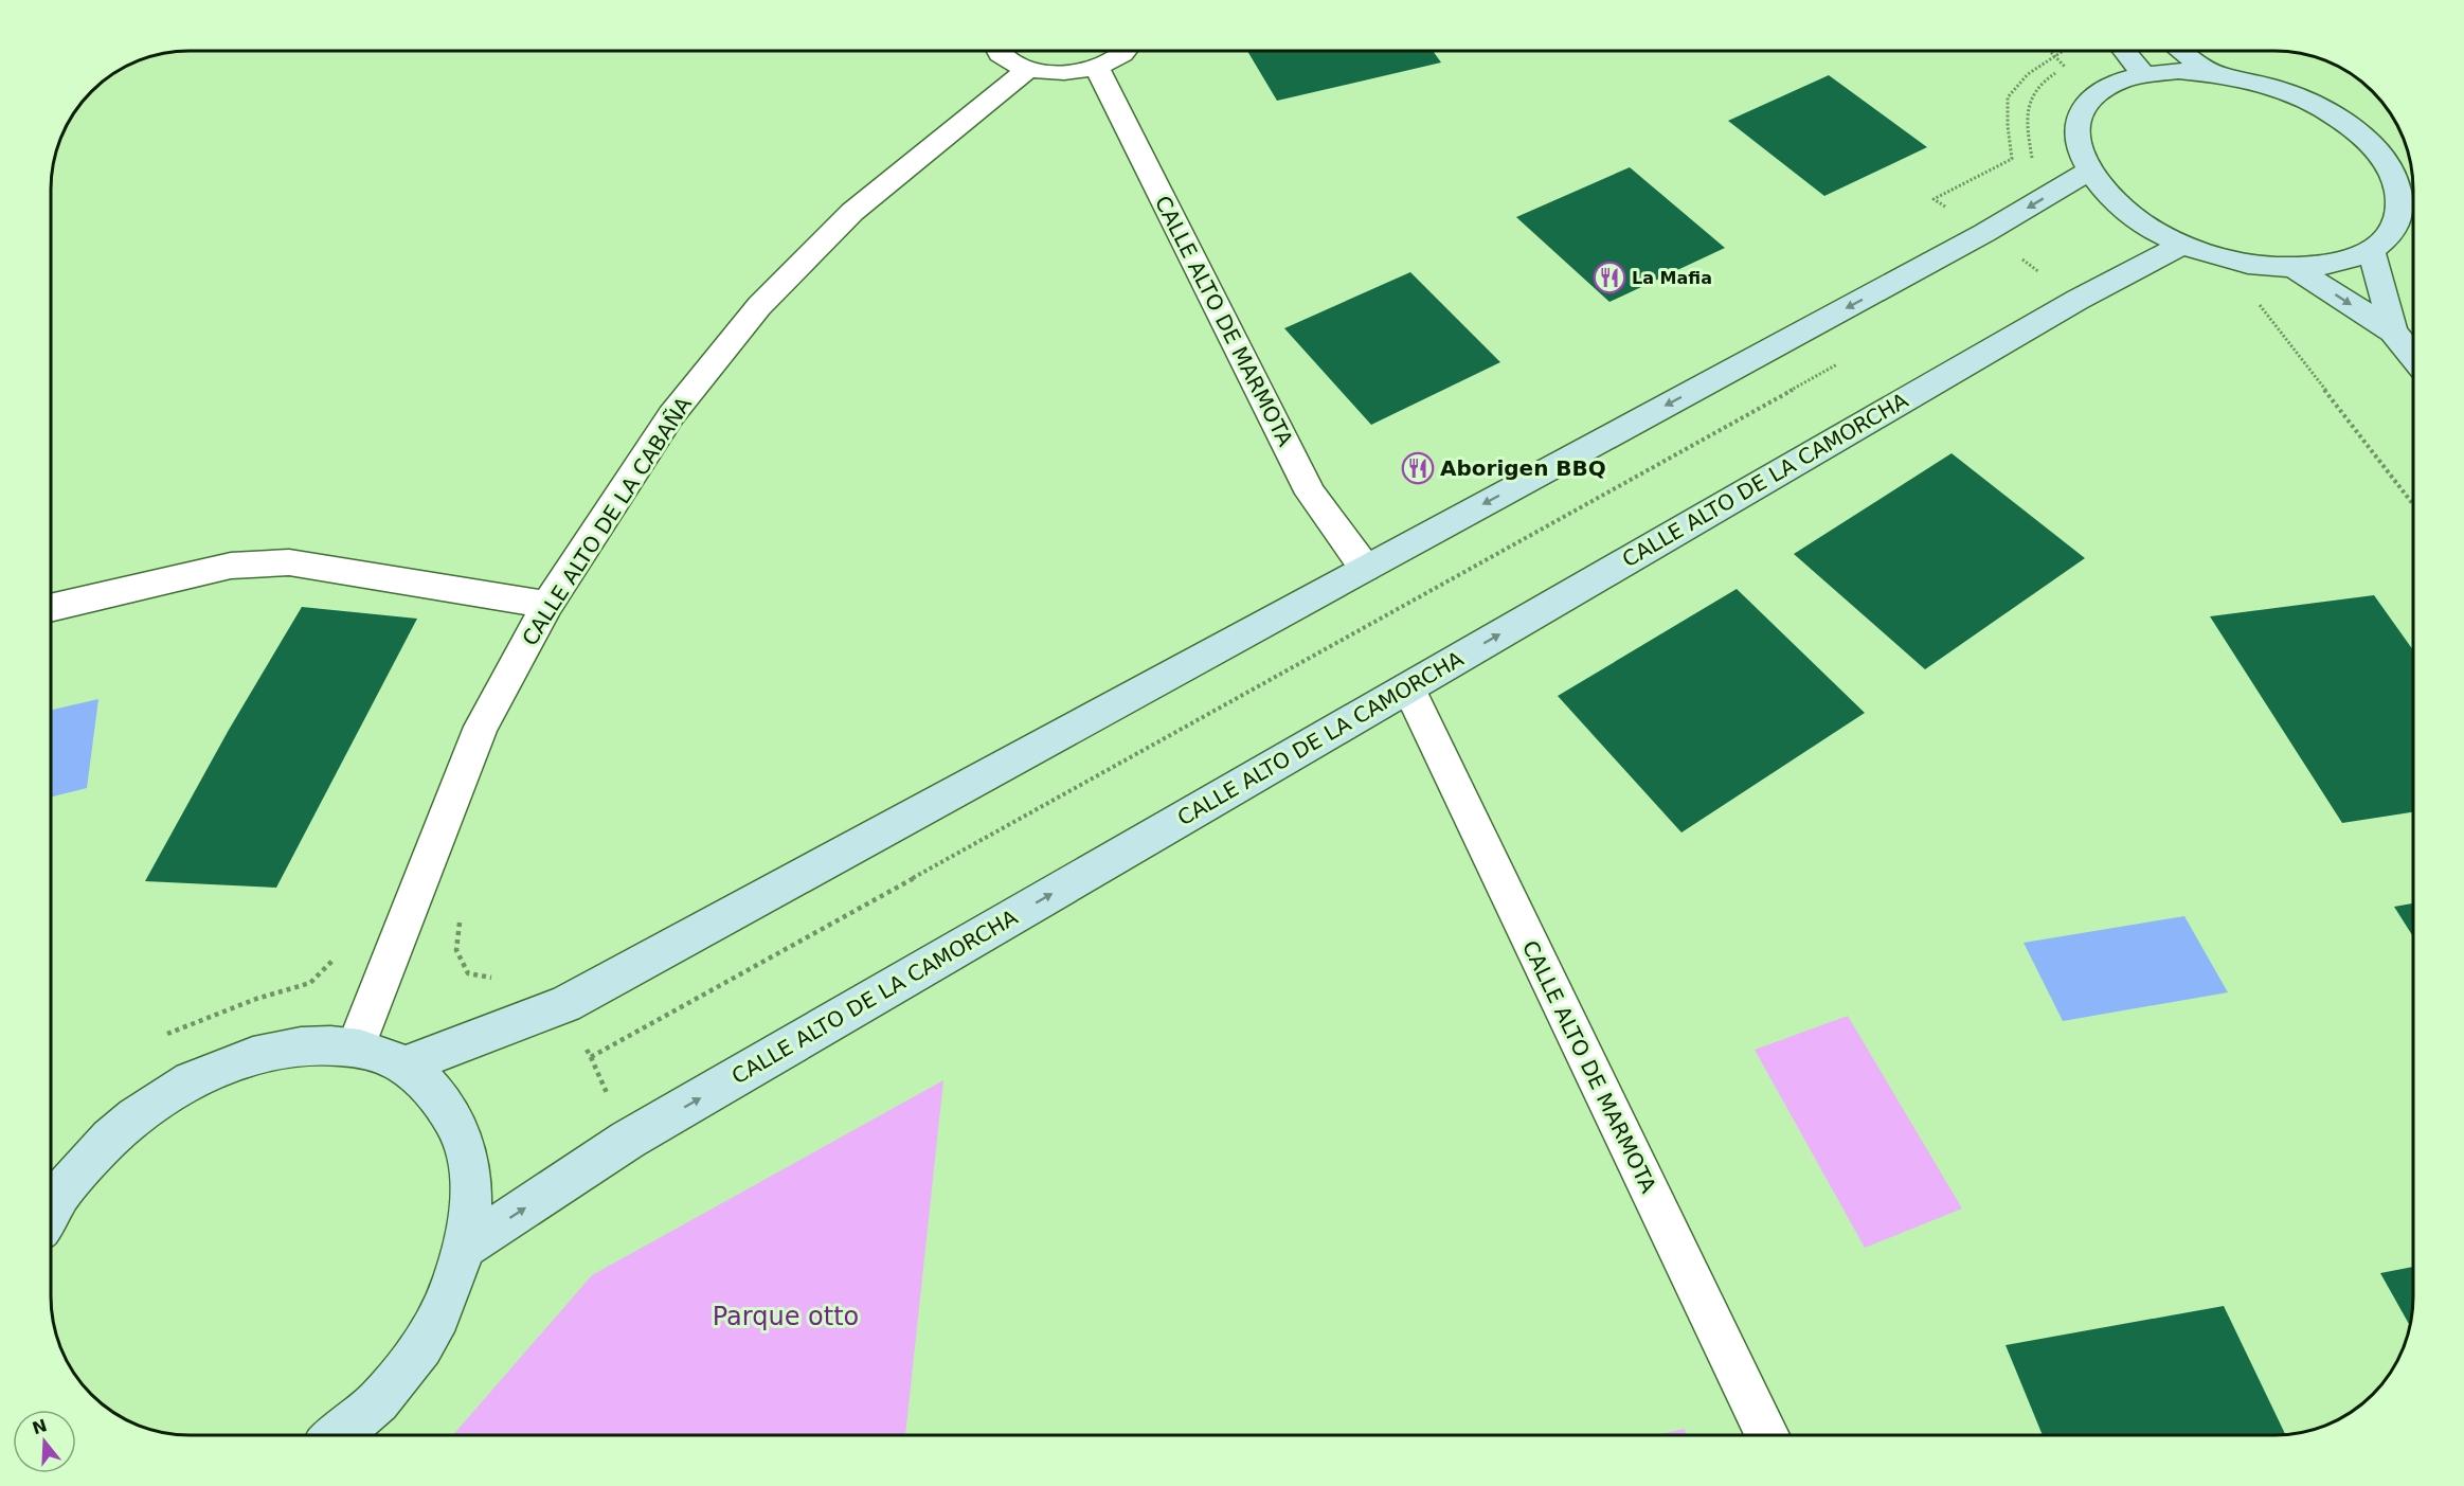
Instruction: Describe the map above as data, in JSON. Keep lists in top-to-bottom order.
{
  "streets": {
    "street": ["CALLE ALTO DE MARMOTA", "CALLE ALTO DE LA CAMORCHA", "CALLE ALTO DE LA CABAÑA"]
  },
  "crossings": [
    ["CALLE ALTO DE MARMOTA", "CALLE ALTO DE LA CAMORCHA"]
  ],
  "parks": ["Parque otto"],
  "places": {
    "restaurant": ["La Mafia", "Aborigen BBQ"]
  },
  "north": "top"
}
